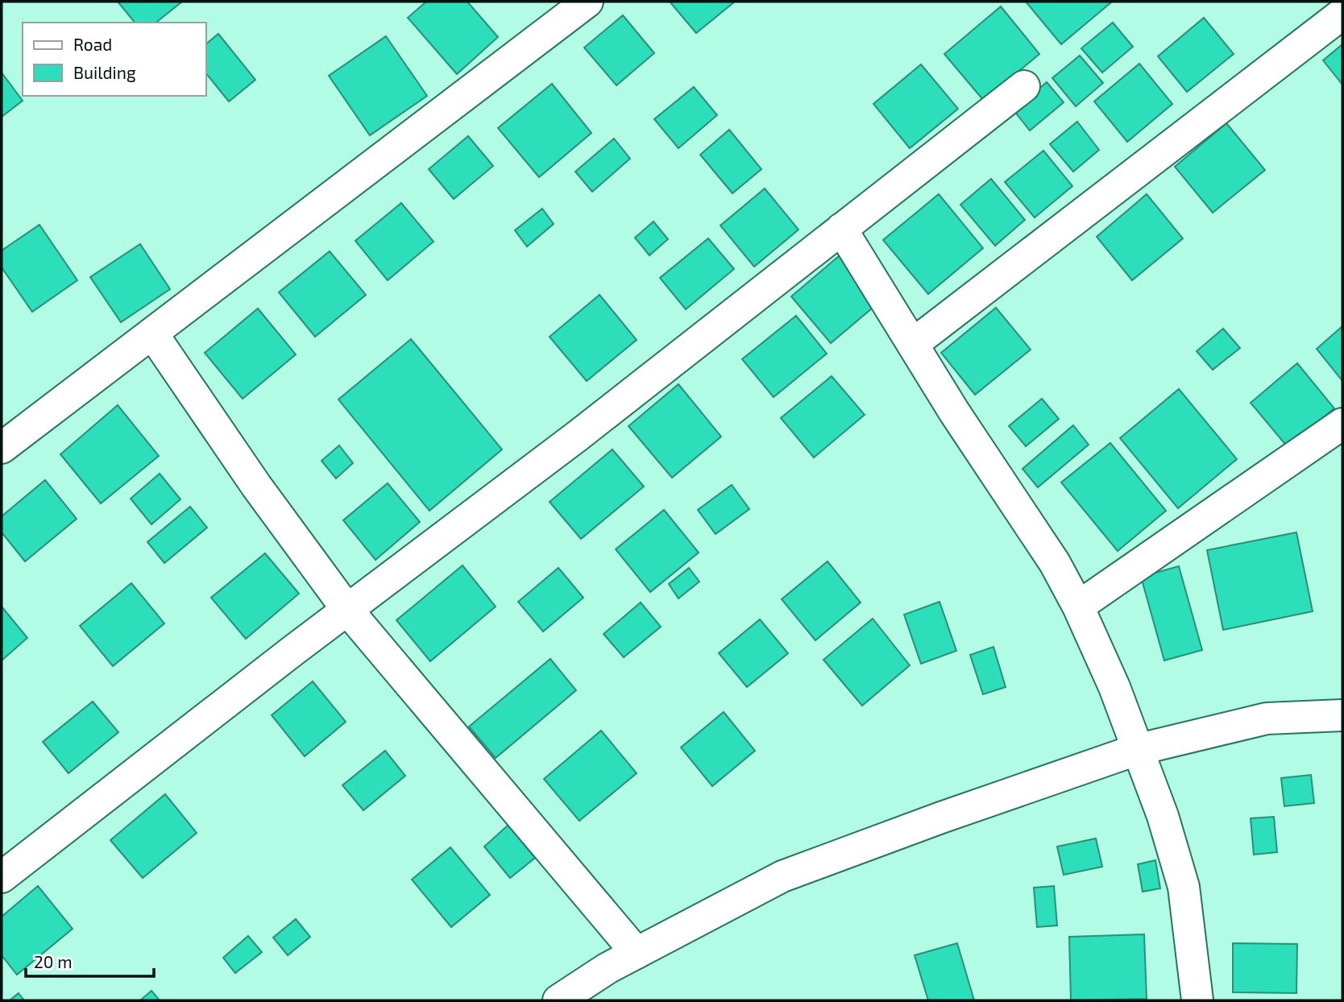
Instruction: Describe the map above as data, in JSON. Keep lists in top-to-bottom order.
{
  "legend": ["Road", "Building"],
  "scale_bar": "20 m"
}
